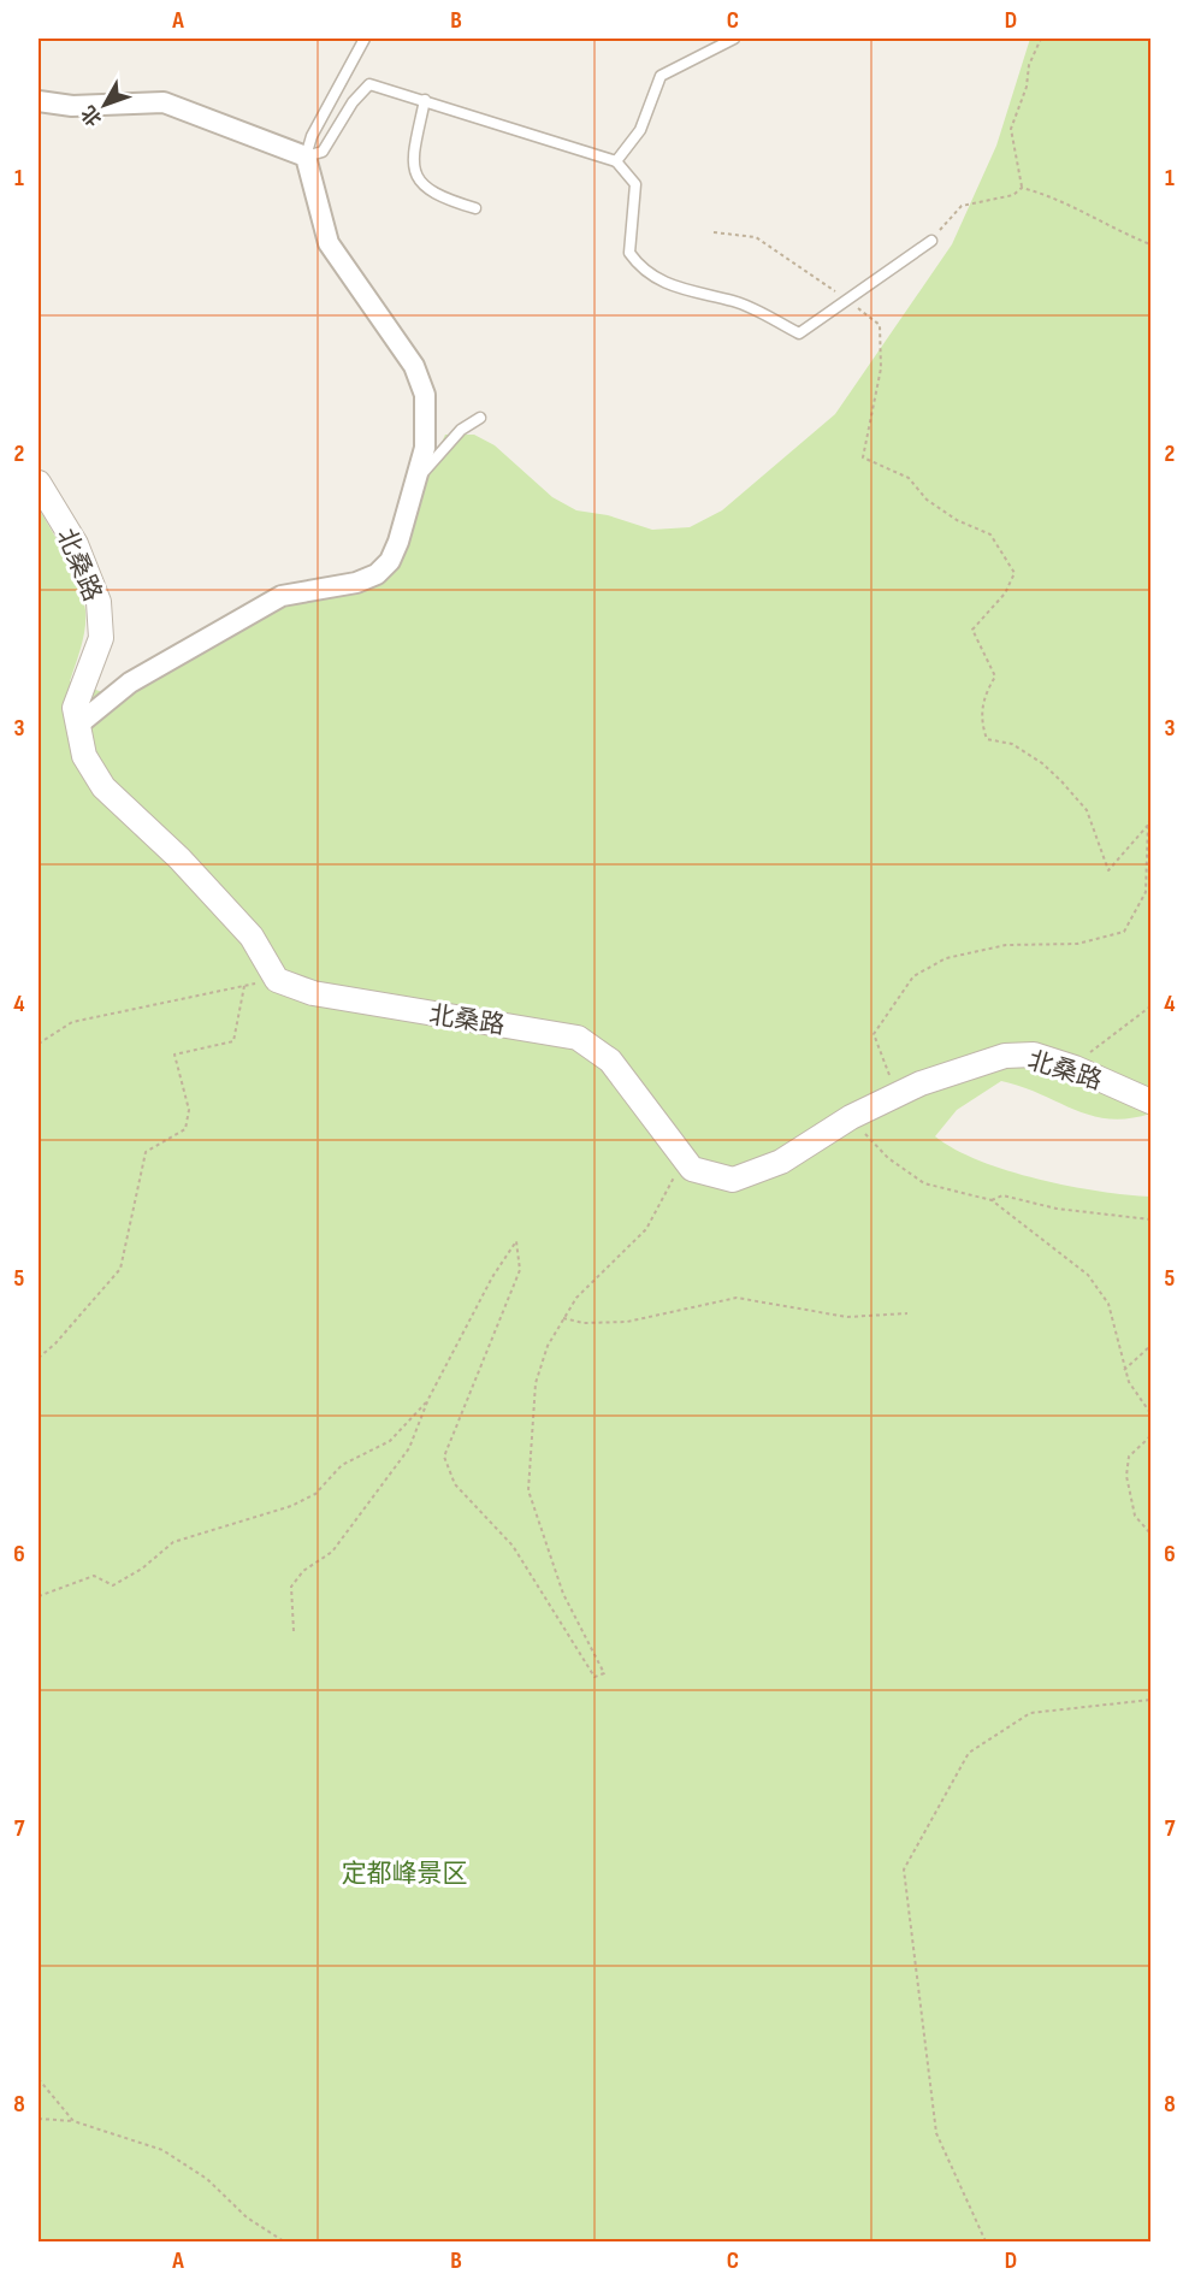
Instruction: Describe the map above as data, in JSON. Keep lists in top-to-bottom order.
{
  "streets": {
    "street": ["北桑路"]
  },
  "parks": ["定都峰景区"],
  "north": "bottom left",
  "grid": {
    "columns": [
      "A",
      "B",
      "C",
      "D"
    ],
    "rows": [
      "1",
      "2",
      "3",
      "4",
      "5",
      "6",
      "7",
      "8"
    ]
  }
}
